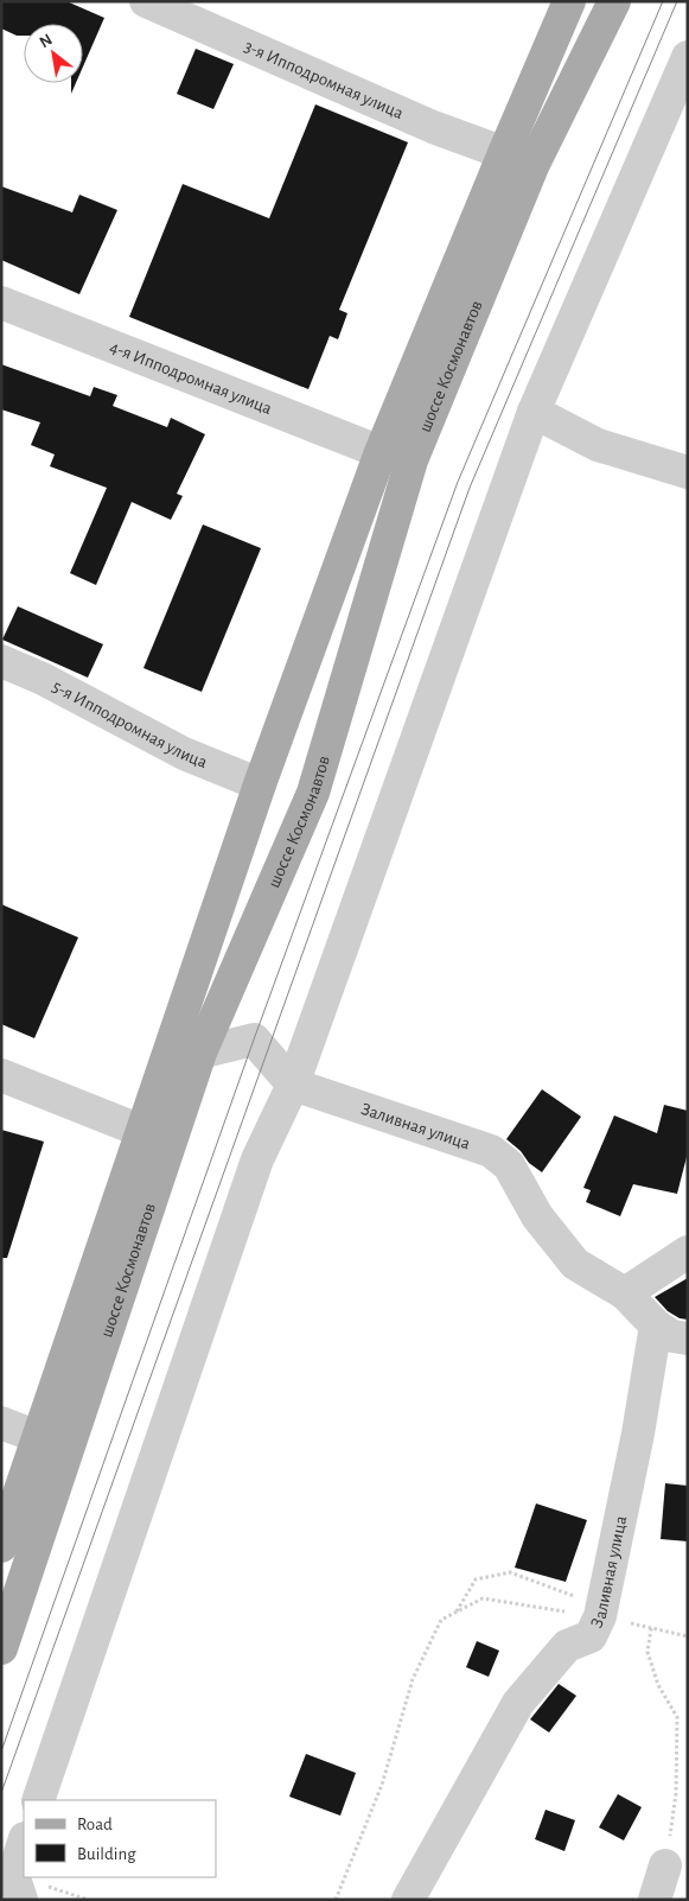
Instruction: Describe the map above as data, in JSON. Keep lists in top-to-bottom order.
{
  "streets": {
    "main road": ["шоссе Космонавтов"],
    "street": [
      "3-я Ипподромная улица",
      "4-я Ипподромная улица",
      "5-я Ипподромная улица",
      "Заливная улица"
    ]
  },
  "crossings": [
    ["3-я Ипподромная улица", "шоссе Космонавтов"],
    ["шоссе Космонавтов", "4-я Ипподромная улица"],
    ["шоссе Космонавтов", "5-я Ипподромная улица"]
  ],
  "legend": ["Road", "Building"],
  "north": "top left"
}
